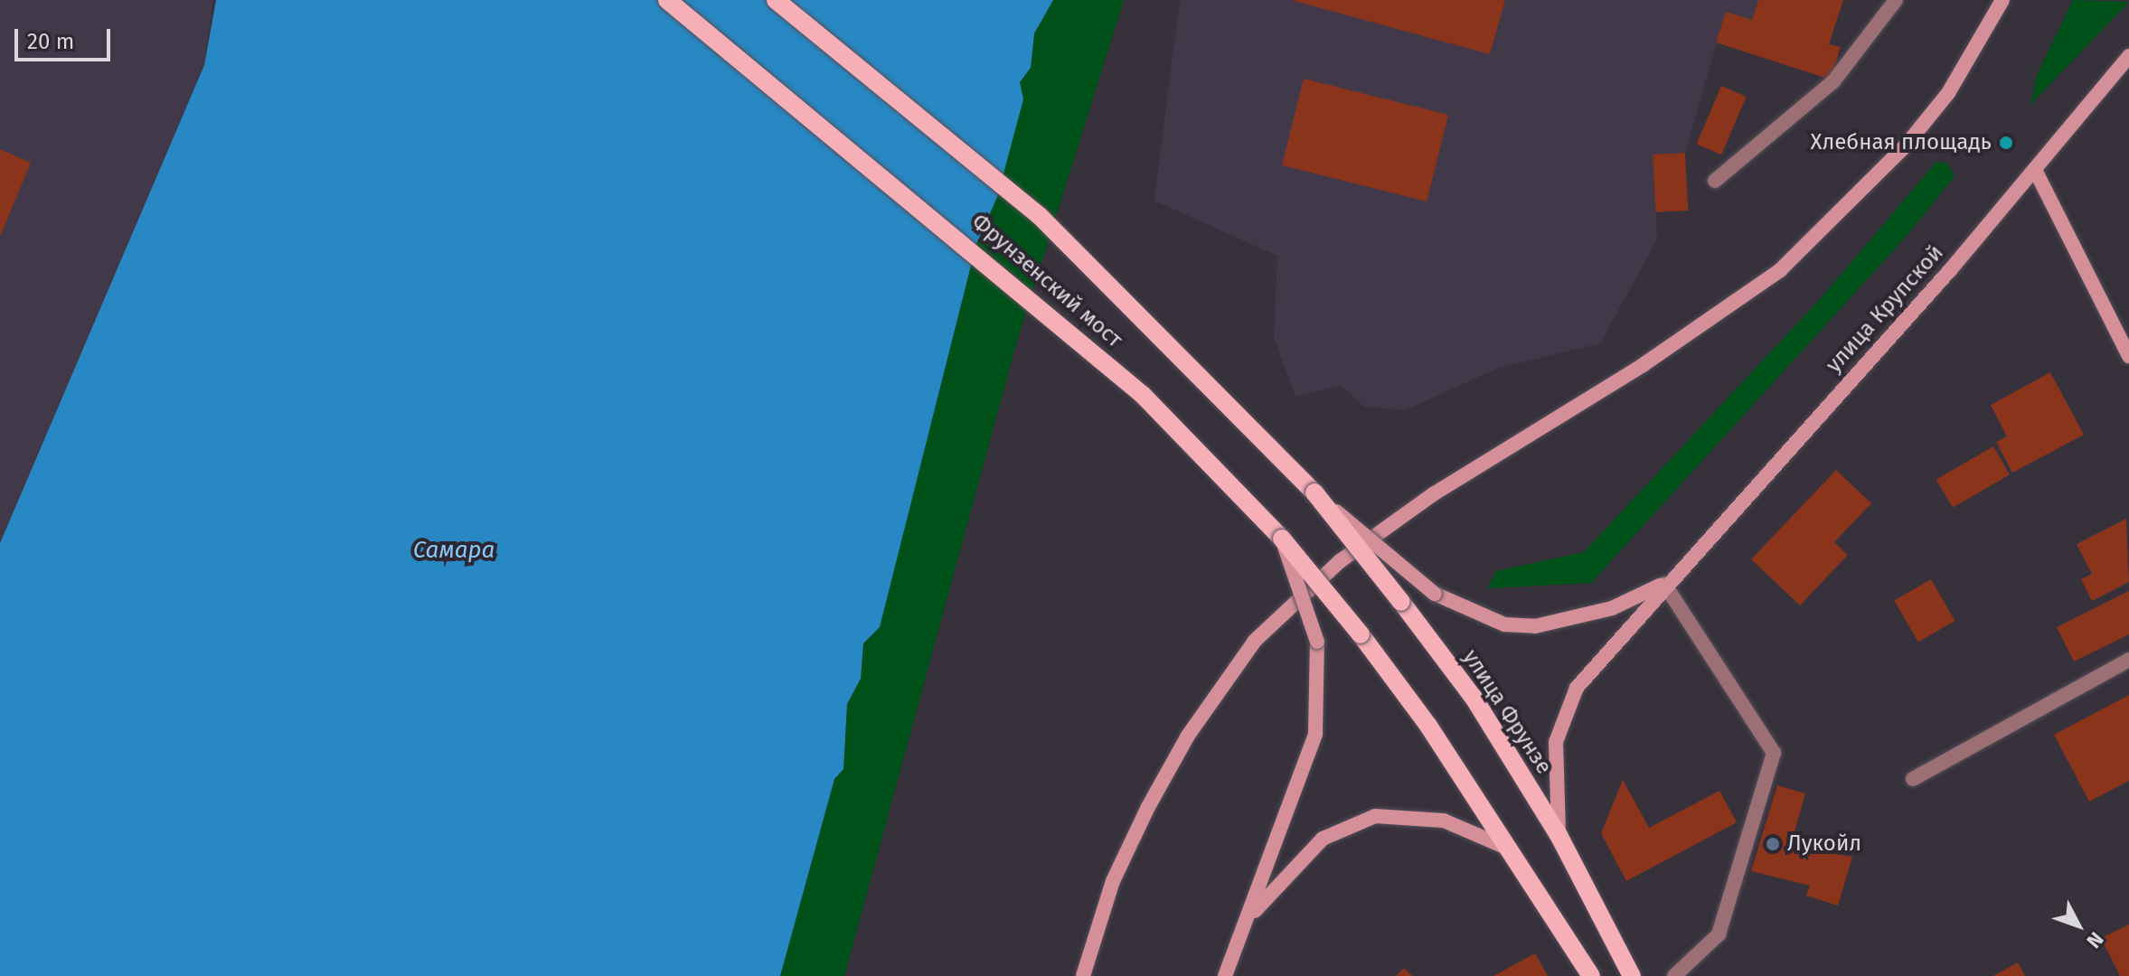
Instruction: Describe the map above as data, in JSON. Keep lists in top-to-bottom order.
{
  "streets": {
    "main road": ["Фрунзенский мост", "улица Крупской", "улица Фрунзе"]
  },
  "crossings": [
    ["Фрунзенский мост", "улица Фрунзе"],
    ["улица Крупской", "улица Фрунзе"]
  ],
  "water": ["Самара"],
  "places": ["Хлебная площадь", "Лукойл"],
  "scale_bar": "20 m",
  "north": "bottom right"
}
